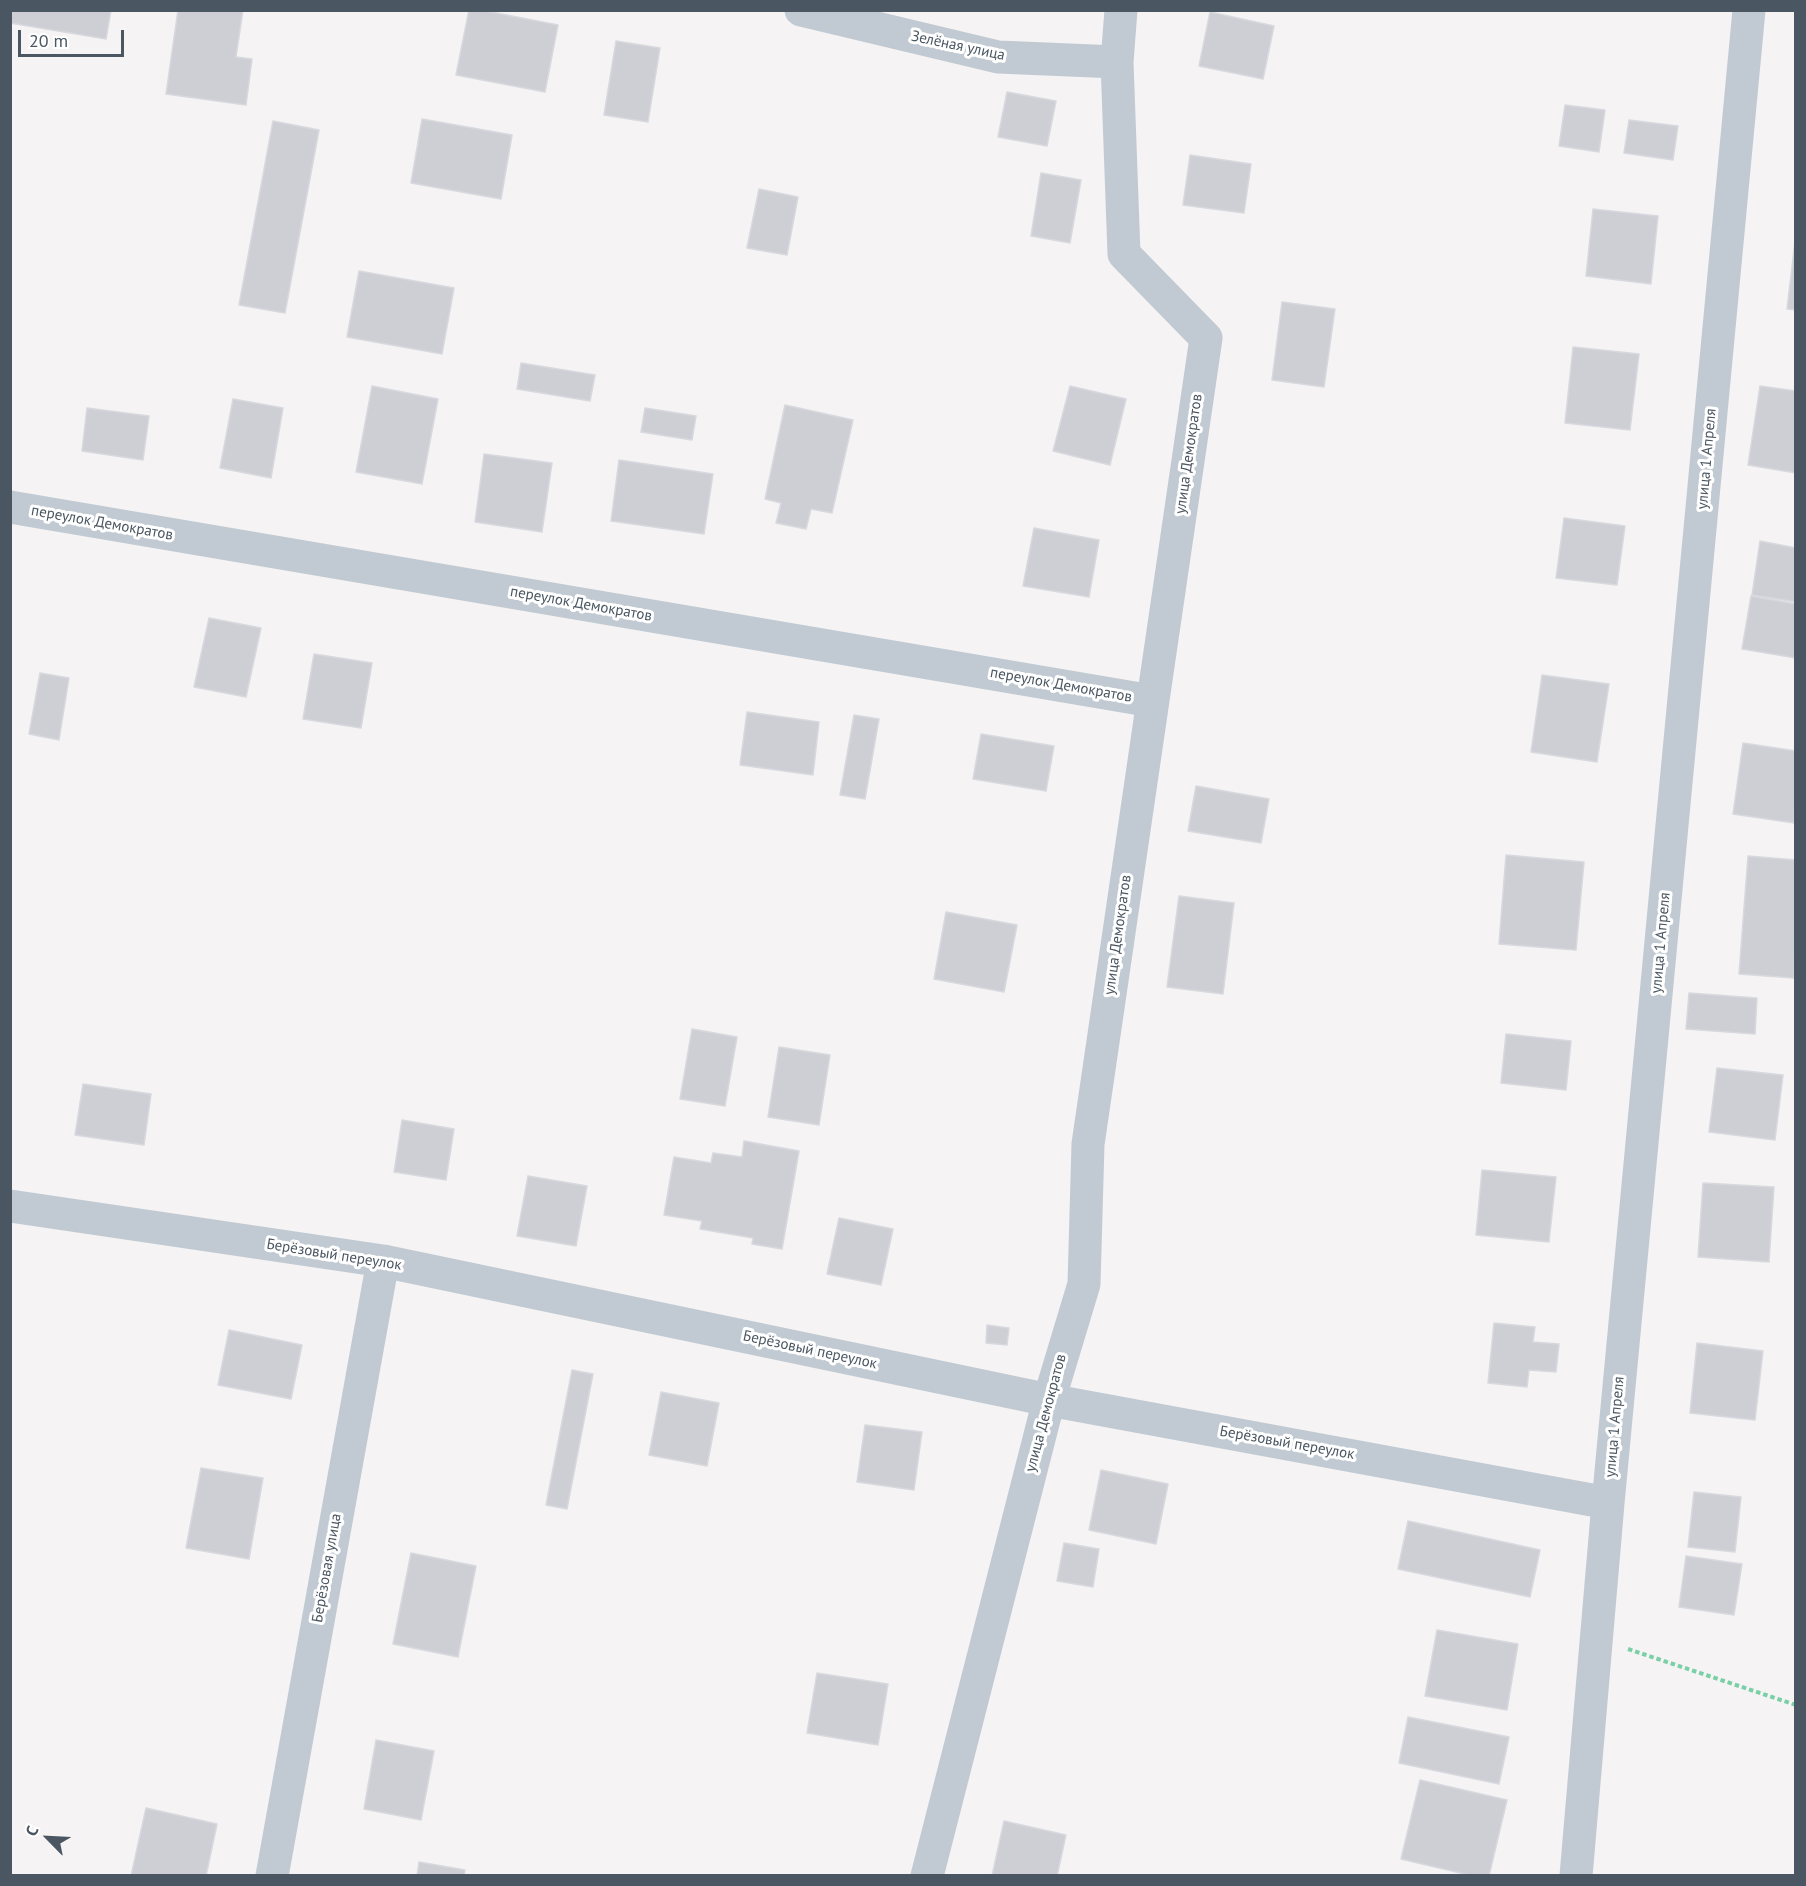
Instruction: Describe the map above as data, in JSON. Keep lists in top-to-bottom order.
{
  "streets": {
    "street": [
      "Зелёная улица",
      "улица Демократов",
      "улица 1 Апреля",
      "переулок Демократов",
      "Берёзовый переулок",
      "Берёзовая улица"
    ]
  },
  "crossings": [
    ["Зелёная улица", "улица Демократов"],
    ["улица Демократов", "переулок Демократов"],
    ["улица Демократов", "Берёзовый переулок"],
    ["улица 1 Апреля", "Берёзовый переулок"],
    ["Берёзовый переулок", "Берёзовая улица"]
  ],
  "scale_bar": "20 m",
  "north": "top left"
}
